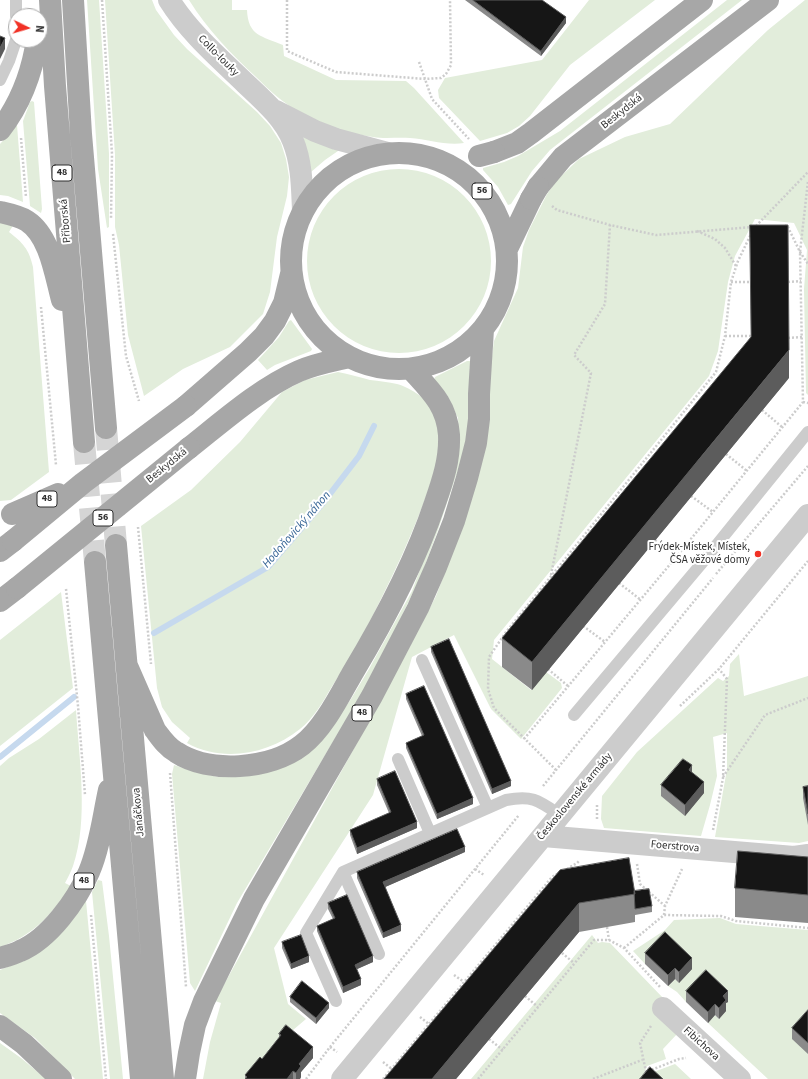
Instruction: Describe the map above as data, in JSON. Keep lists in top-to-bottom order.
{
  "streets": {
    "main road": [
      "Beskydská",
      "48",
      "56",
      "Příborská",
      "Janáčkova"
    ],
    "street": [
      "Collo-louky",
      "Československé armády",
      "Foerstrova",
      "Fibichova"
    ]
  },
  "crossings": [
    ["Beskydská", "48"],
    ["48", "Příborská"],
    ["48", "Janáčkova"],
    ["Československé armády", "Foerstrova"]
  ],
  "water": ["Hodoňovický náhon"],
  "places": ["Frýdek-Místek, Místek, ČSA věžové domy"],
  "north": "right"
}
